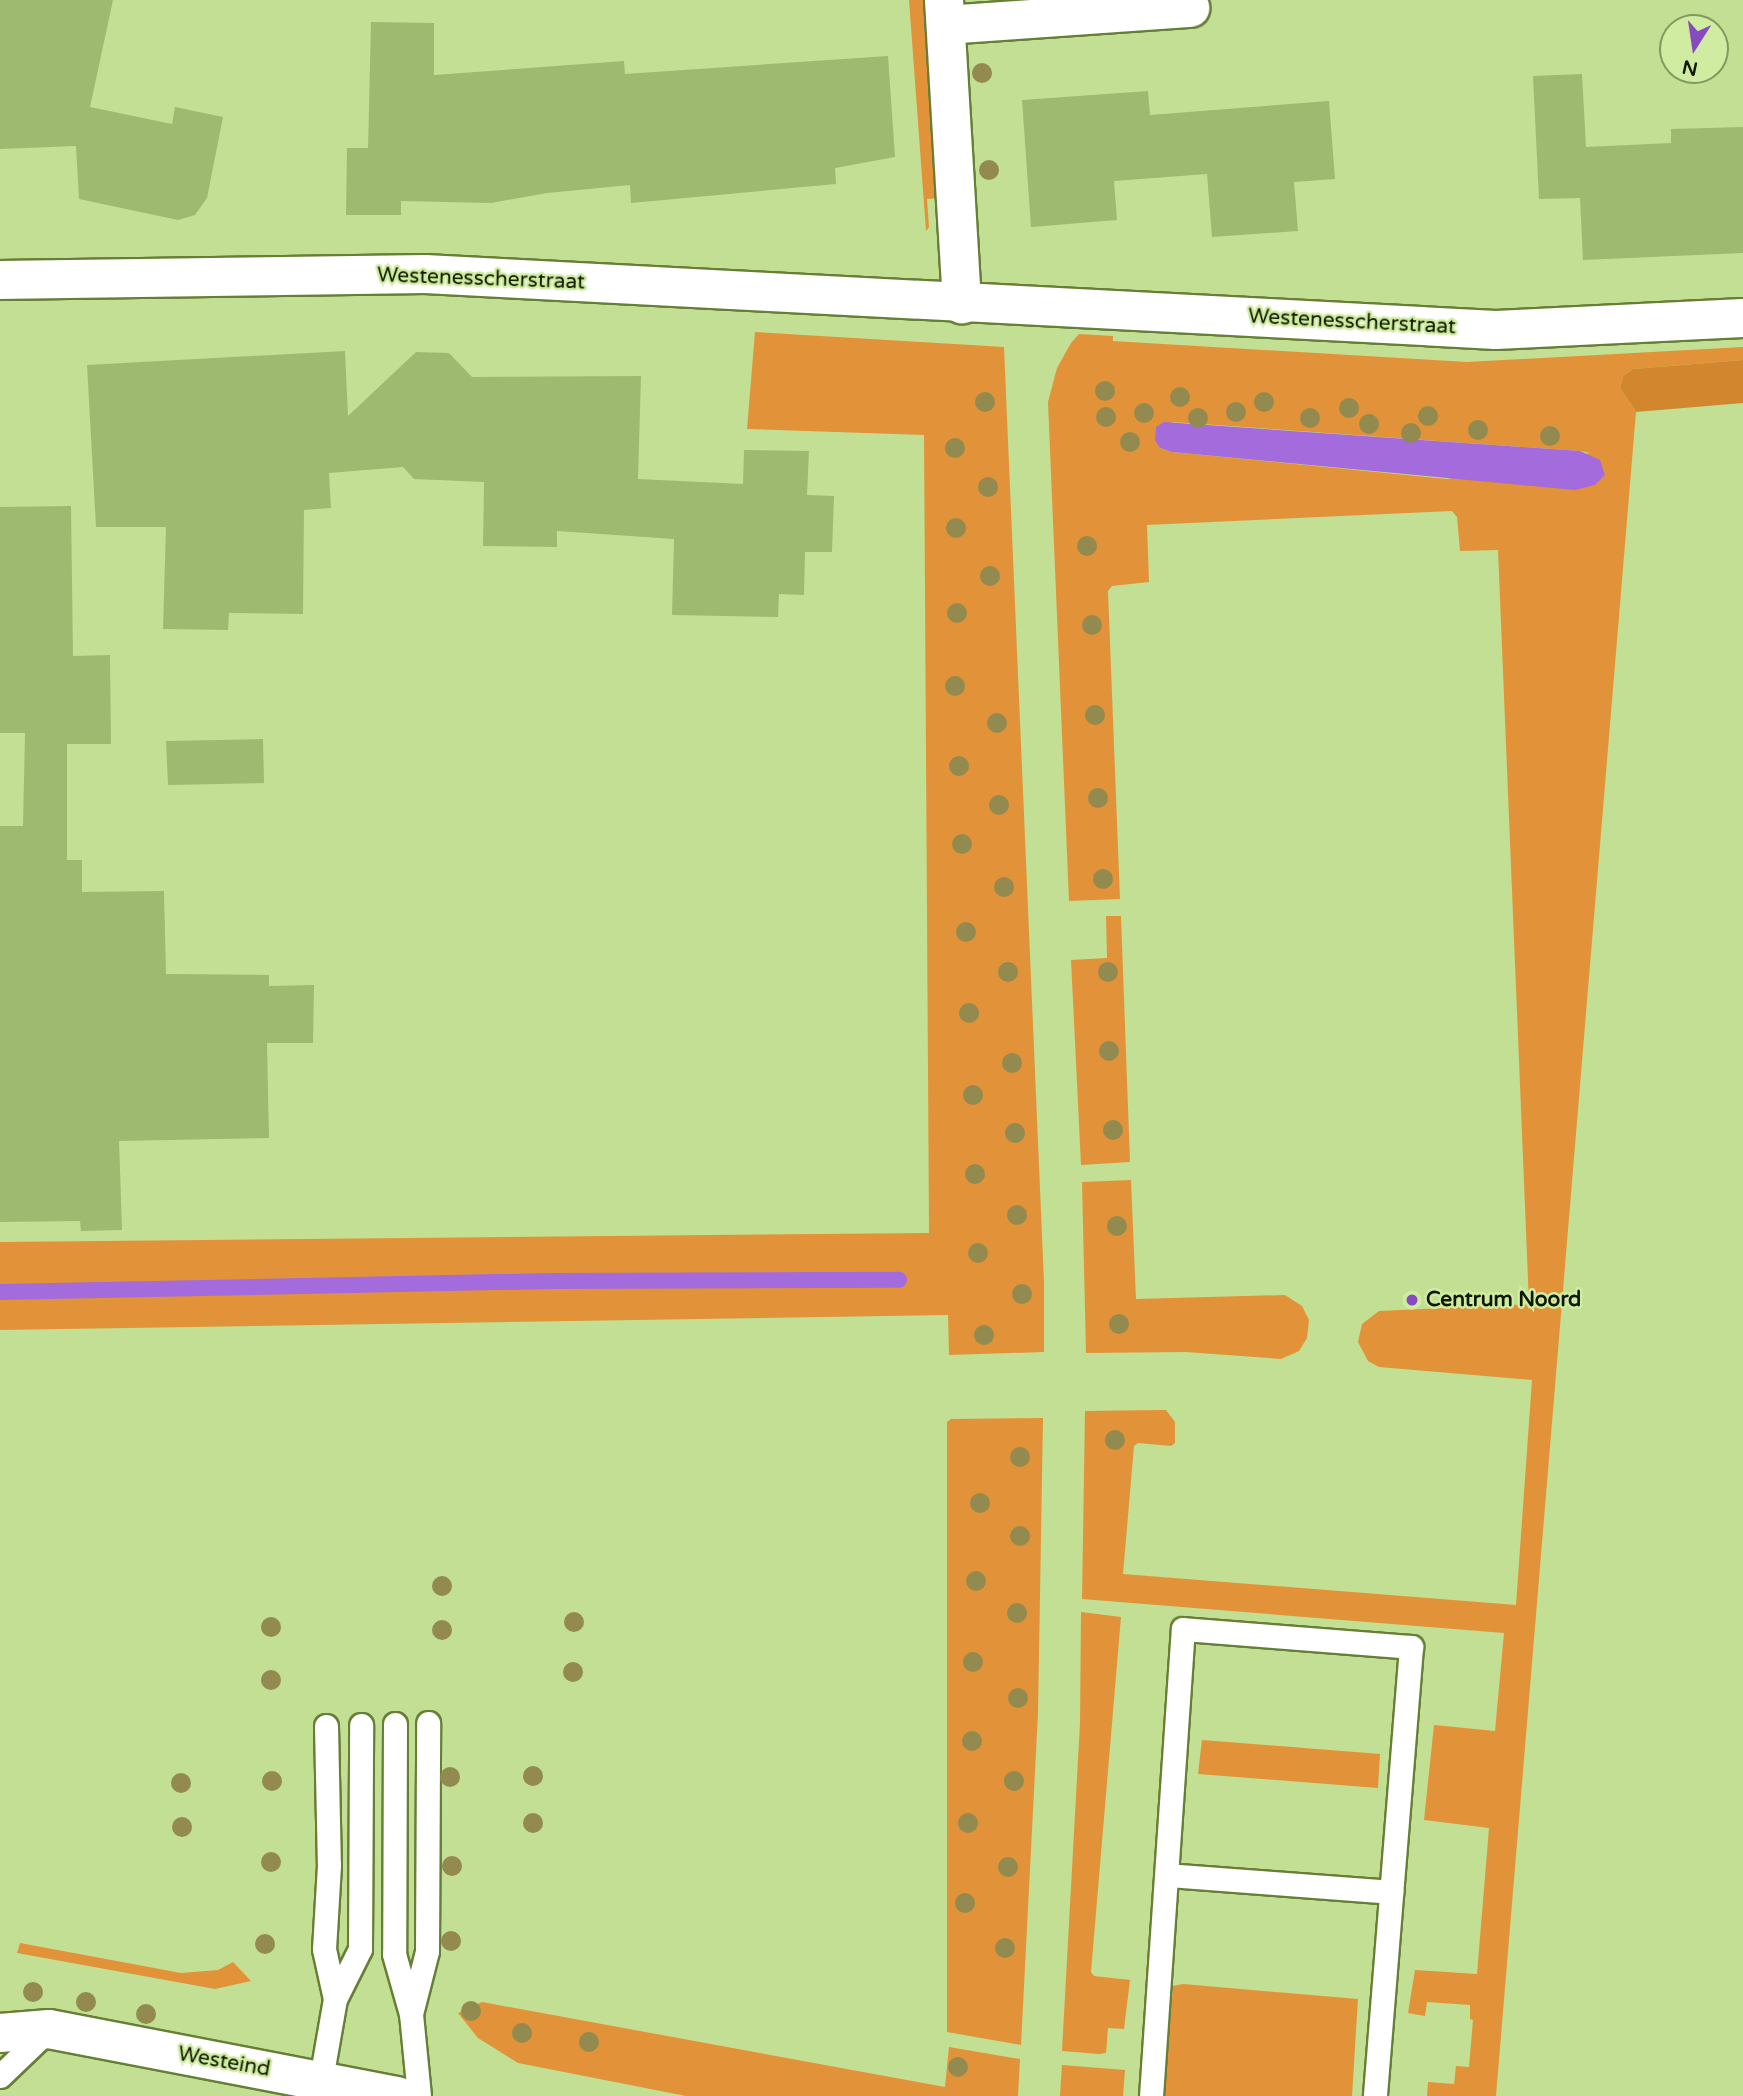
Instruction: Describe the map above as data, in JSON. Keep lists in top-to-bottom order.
{
  "streets": {
    "street": ["Westenesscherstraat", "Westeind"]
  },
  "places": ["Centrum Noord"],
  "north": "bottom"
}
